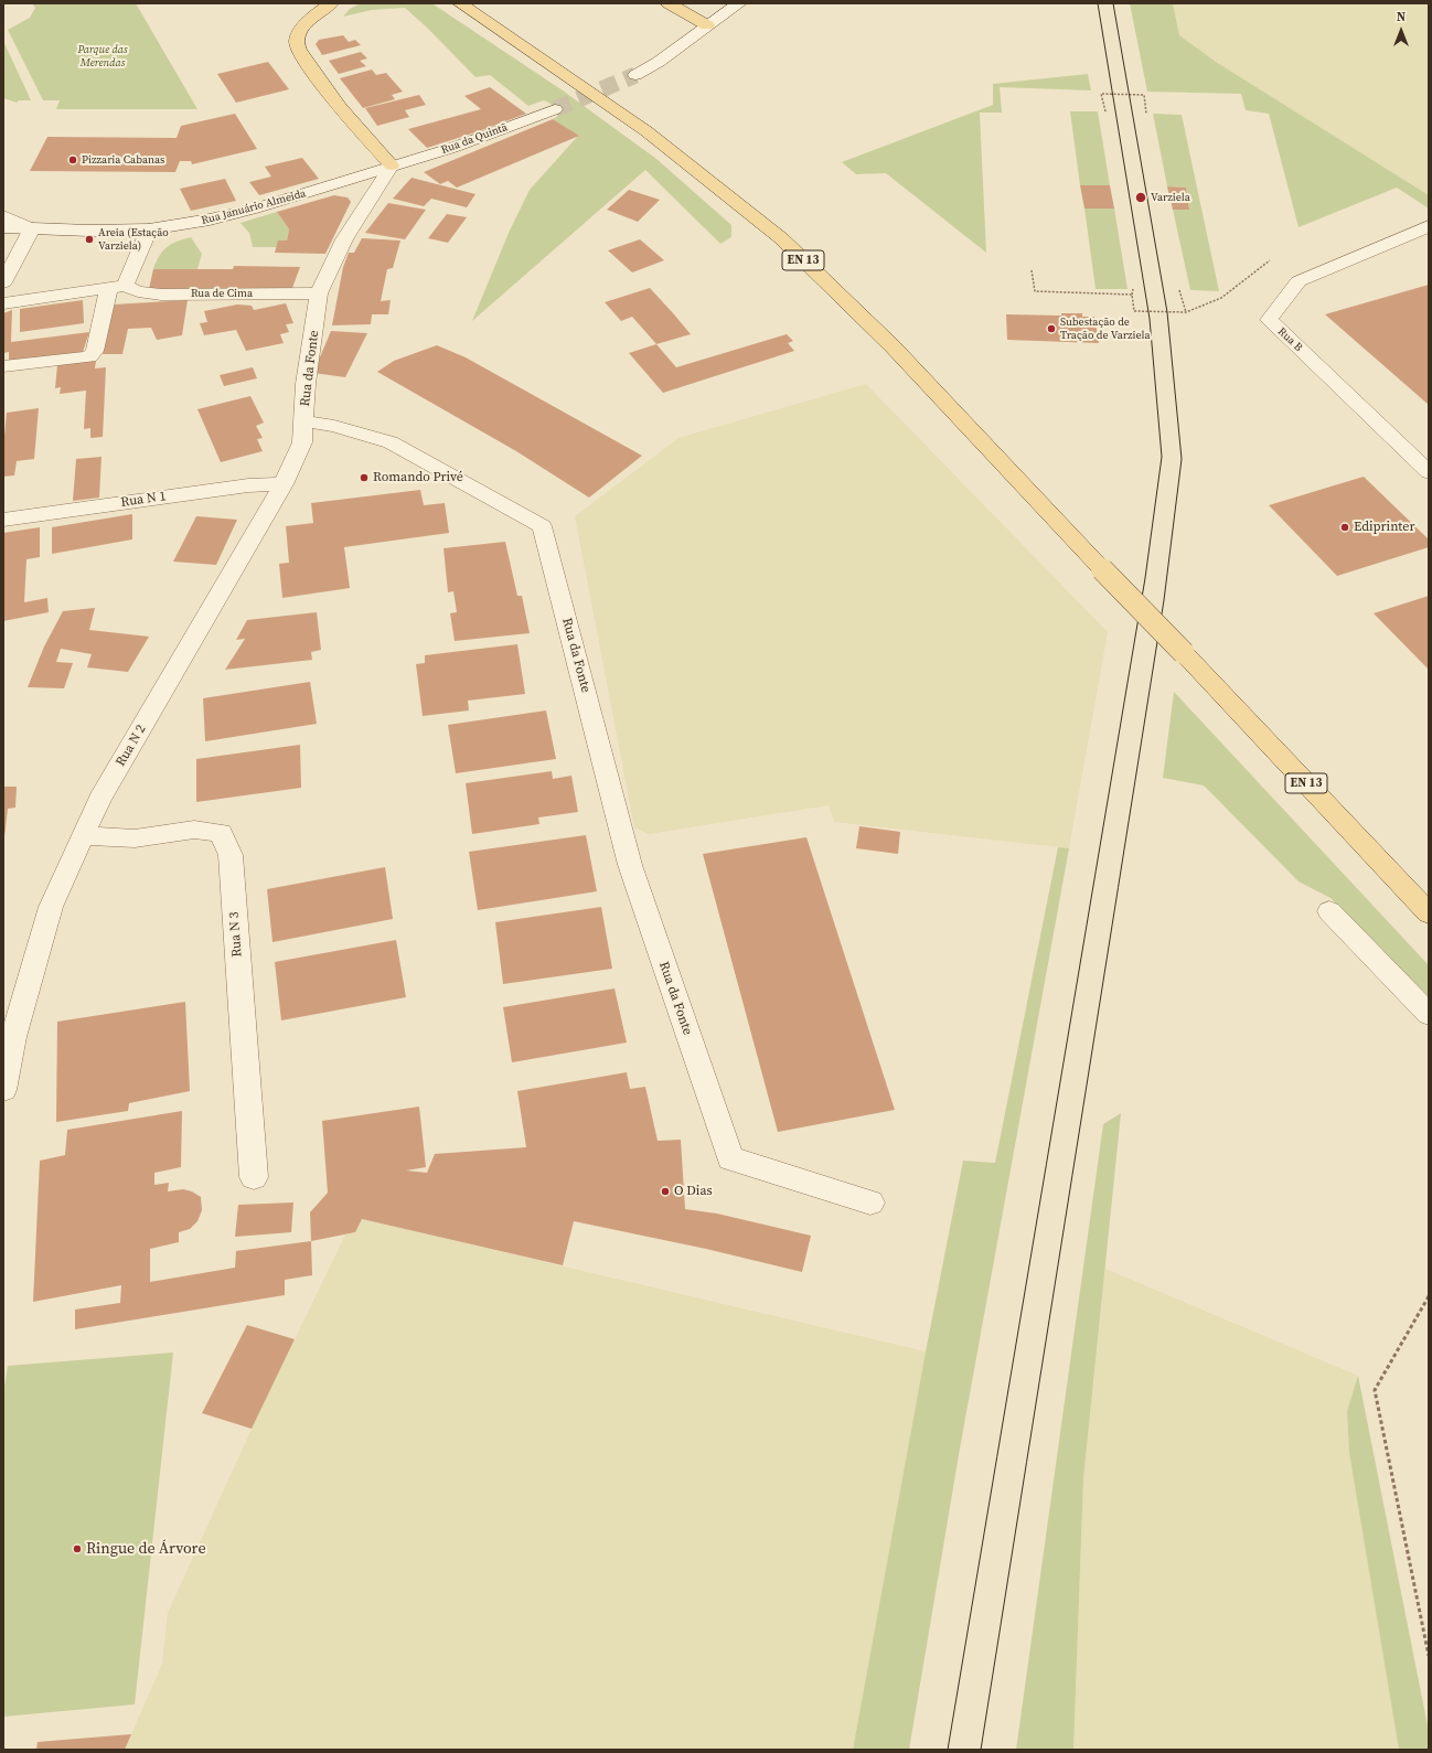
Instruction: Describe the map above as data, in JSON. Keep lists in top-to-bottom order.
{
  "streets": {
    "main road": ["EN 13"],
    "street": [
      "Rua da Quintã",
      "Rua Januário Almeida",
      "Rua de Cima",
      "Rua B",
      "Rua da Fonte",
      "Rua N 1",
      "Rua N 2",
      "Rua N 3"
    ]
  },
  "crossings": [
    ["Rua da Quintã", "Rua Januário Almeida"],
    ["Rua da Quintã", "Rua da Fonte"],
    ["Rua Januário Almeida", "Rua da Fonte"],
    ["Rua de Cima", "Rua da Fonte"],
    ["Rua da Fonte", "Rua N 2"],
    ["Rua N 1", "Rua N 2"],
    ["Rua N 2", "Rua N 3"]
  ],
  "parks": ["Parque das Merendas"],
  "places": [
    "Pizzaria Cabanas",
    "Varziela",
    "Areia (Estação Varziela)",
    "Subestação de Tração de Varziela",
    "Romando Privé",
    "Ediprinter",
    "O Dias",
    "Ringue de Árvore"
  ],
  "north": "top"
}
